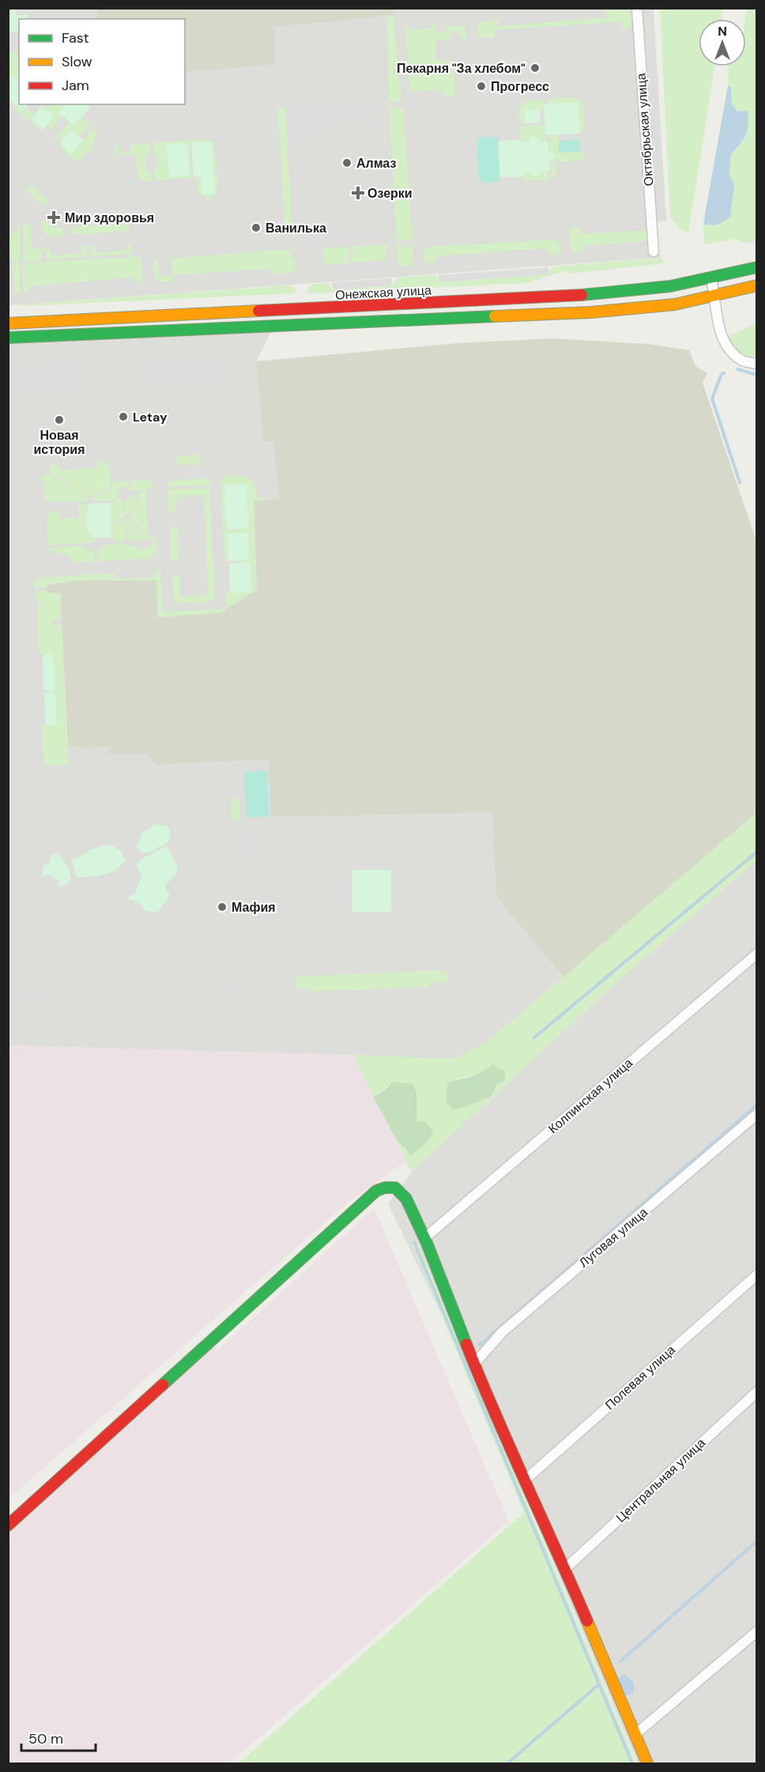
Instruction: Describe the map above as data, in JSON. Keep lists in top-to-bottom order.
{
  "streets": {
    "main road": ["Онежская улица"],
    "street": [
      "Октябрьская улица",
      "Колпинская улица",
      "Луговая улица",
      "Полевая улица",
      "Центральная улица"
    ]
  },
  "places": {
    "other": [
      "Пекарня \"За хлебом\"",
      "Прогресс",
      "Алмаз",
      "Ванилька",
      "Letay",
      "Новая история",
      "Мафия"
    ],
    "health": ["Озерки", "Мир здоровья"]
  },
  "legend": ["Fast", "Slow", "Jam"],
  "scale_bar": "50 m",
  "north": "top"
}
